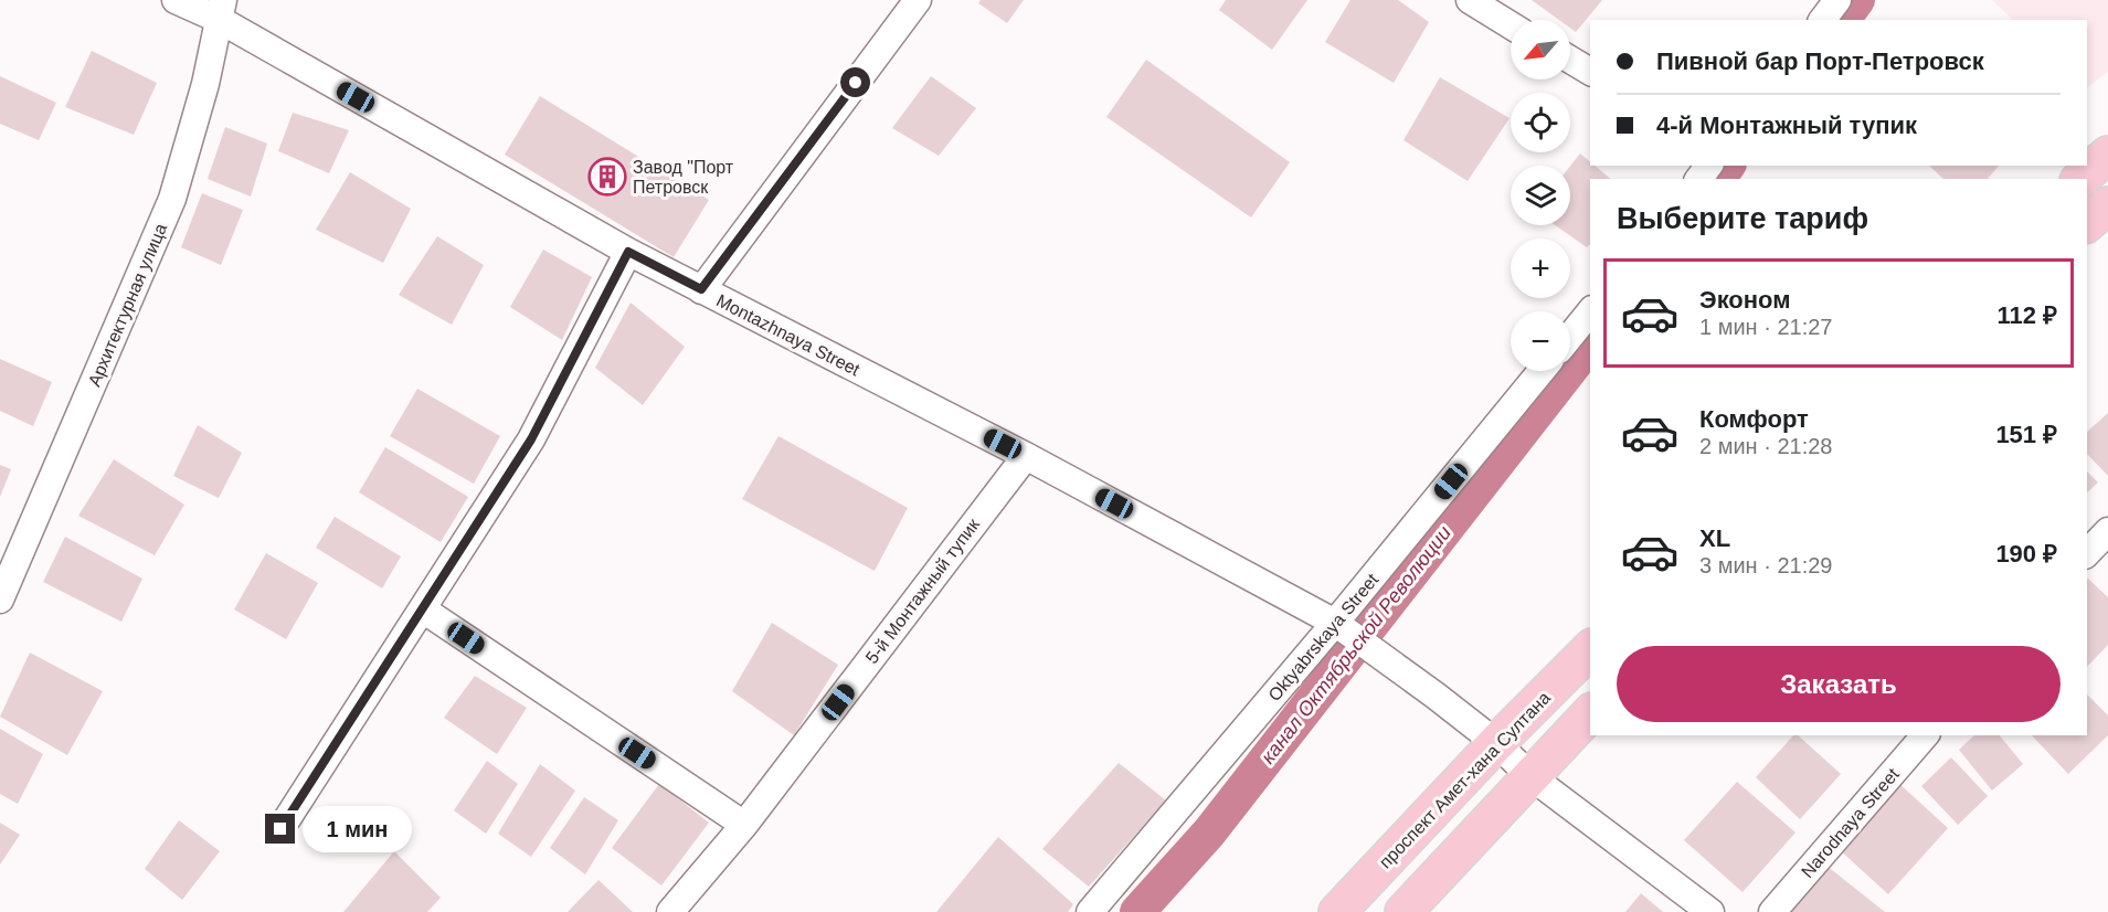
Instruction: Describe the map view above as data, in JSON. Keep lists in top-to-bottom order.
{
  "streets": {
    "main road": ["проспект Амет-хана Султана"],
    "street": [
      "Архитектурная улица",
      "Montazhnaya Street",
      "5-й Монтажный тупик",
      "Oktyabrskaya Street",
      "Narodnaya Street"
    ]
  },
  "crossings": [
    ["Архитектурная улица", "Montazhnaya Street"],
    ["Montazhnaya Street", "5-й Монтажный тупик"],
    ["Montazhnaya Street", "Oktyabrskaya Street"],
    ["Montazhnaya Street", "проспект Амет-хана Султана"]
  ],
  "water": ["канал Октябрьской Революции"],
  "places": {
    "building": ["Завод \"Порт Петровск"]
  },
  "north": "bottom left",
  "page": {
    "map_buttons": ["+", "−"],
    "banner": ["Пивной бар Порт-Петровск", "4-й Монтажный тупик"],
    "heading": "Выберите тариф",
    "list": [
      {
        "name": "Эконом",
        "note": "1 мин · 21:27",
        "value": "112 ₽"
      },
      {
        "name": "Комфорт",
        "note": "2 мин · 21:28",
        "value": "151 ₽"
      },
      {
        "name": "XL",
        "note": "3 мин · 21:29",
        "value": "190 ₽"
      }
    ],
    "buttons": "Заказать",
    "bubble": "1 мин"
  }
}
